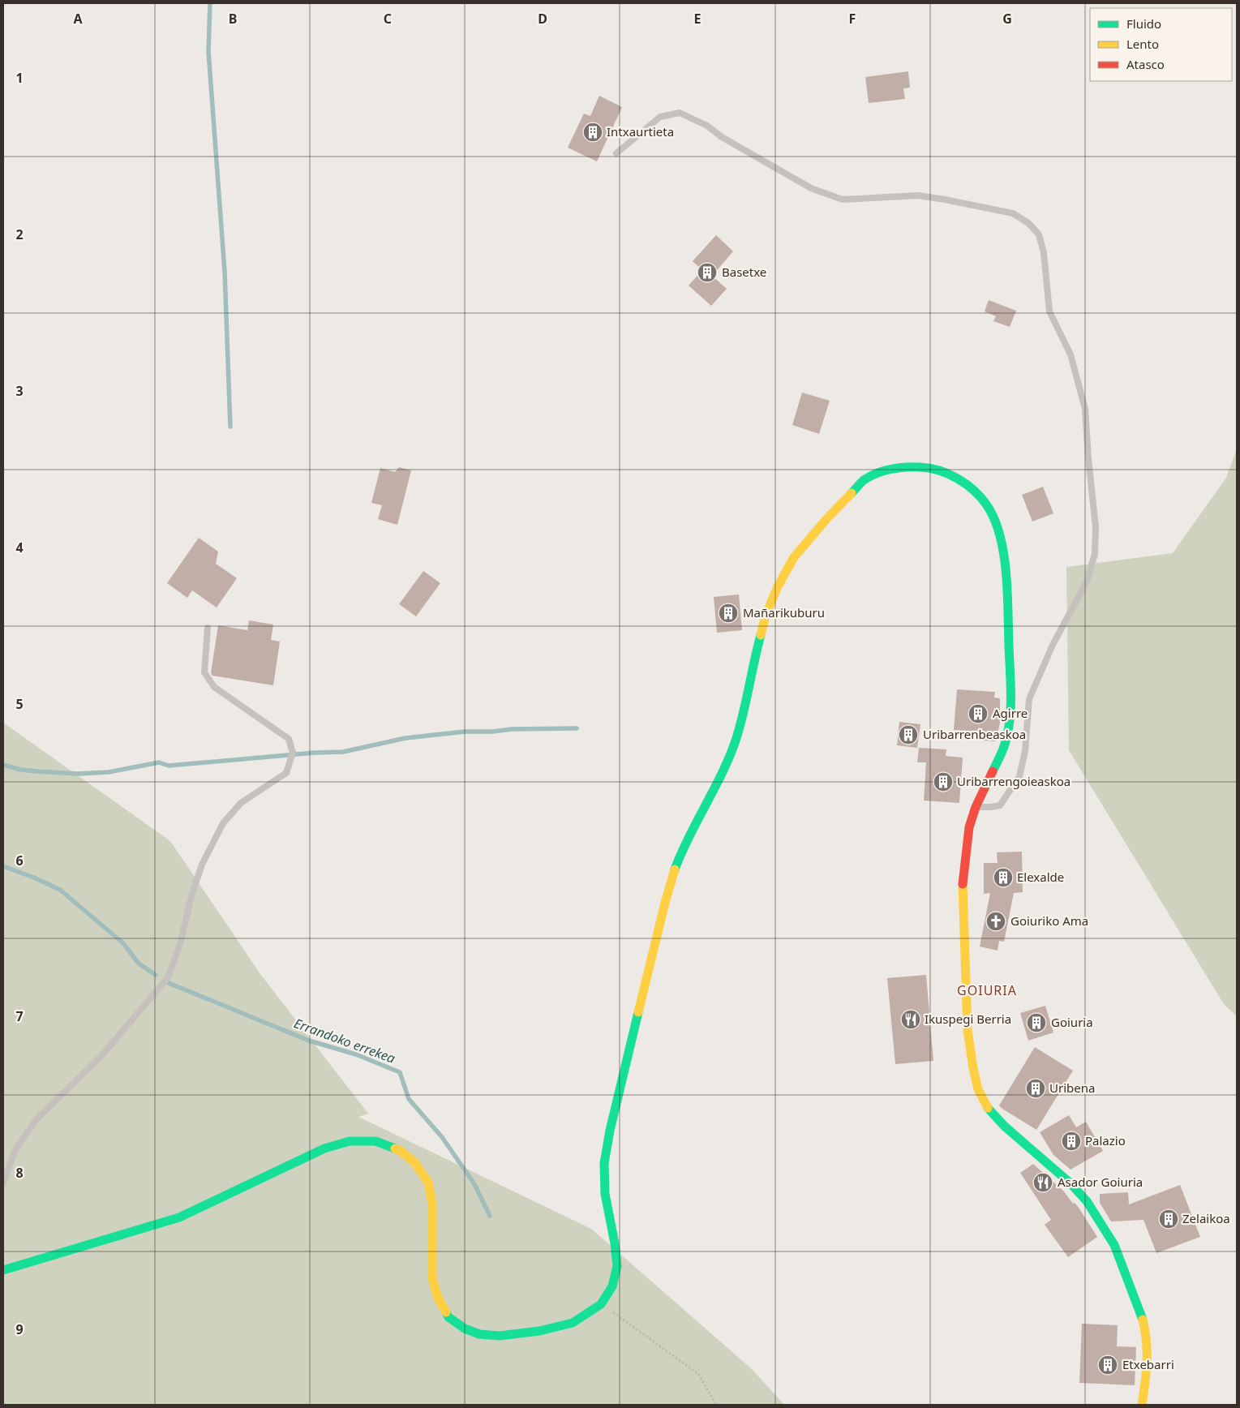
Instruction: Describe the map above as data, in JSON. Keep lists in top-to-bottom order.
{
  "districts": ["GOIURIA"],
  "water": ["Errandoko errekea"],
  "places": {
    "building": [
      "Intxaurtieta",
      "Basetxe",
      "Mañarikuburu",
      "Agirre",
      "Uribarrenbeaskoa",
      "Uribarrengoieaskoa",
      "Elexalde",
      "Goiuria",
      "Uribena",
      "Palazio",
      "Zelaikoa",
      "Etxebarri"
    ],
    "church": ["Goiuriko Ama"],
    "restaurant": ["Ikuspegi Berria", "Asador Goiuria"]
  },
  "legend": ["Fluido", "Lento", "Atasco"],
  "grid": {
    "columns": [
      "A",
      "B",
      "C",
      "D",
      "E",
      "F",
      "G"
    ],
    "rows": [
      "1",
      "2",
      "3",
      "4",
      "5",
      "6",
      "7",
      "8",
      "9"
    ]
  }
}
